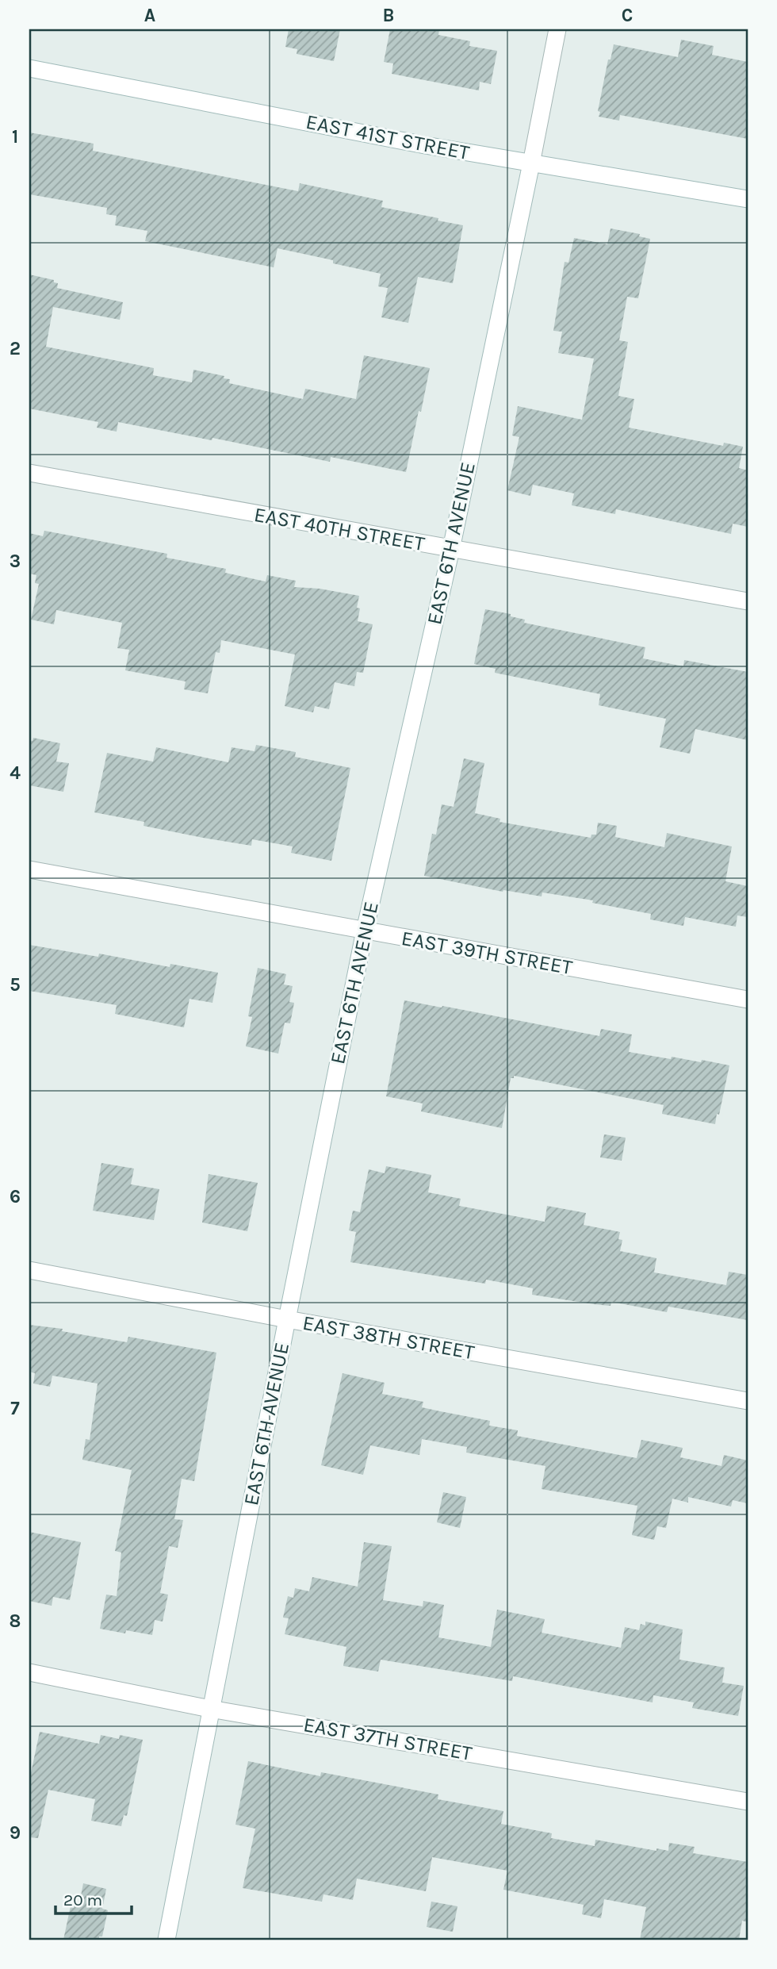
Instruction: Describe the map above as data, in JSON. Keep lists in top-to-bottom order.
{
  "streets": {
    "street": [
      "EAST 41ST STREET",
      "EAST 40TH STREET",
      "EAST 6TH AVENUE",
      "EAST 39TH STREET",
      "EAST 38TH STREET",
      "EAST 37TH STREET"
    ]
  },
  "crossings": [
    ["EAST 41ST STREET", "EAST 6TH AVENUE"],
    ["EAST 40TH STREET", "EAST 6TH AVENUE"],
    ["EAST 6TH AVENUE", "EAST 39TH STREET"],
    ["EAST 6TH AVENUE", "EAST 38TH STREET"],
    ["EAST 6TH AVENUE", "EAST 37TH STREET"]
  ],
  "scale_bar": "20 m",
  "grid": {
    "columns": ["A", "B", "C"],
    "rows": [
      "1",
      "2",
      "3",
      "4",
      "5",
      "6",
      "7",
      "8",
      "9"
    ]
  }
}
